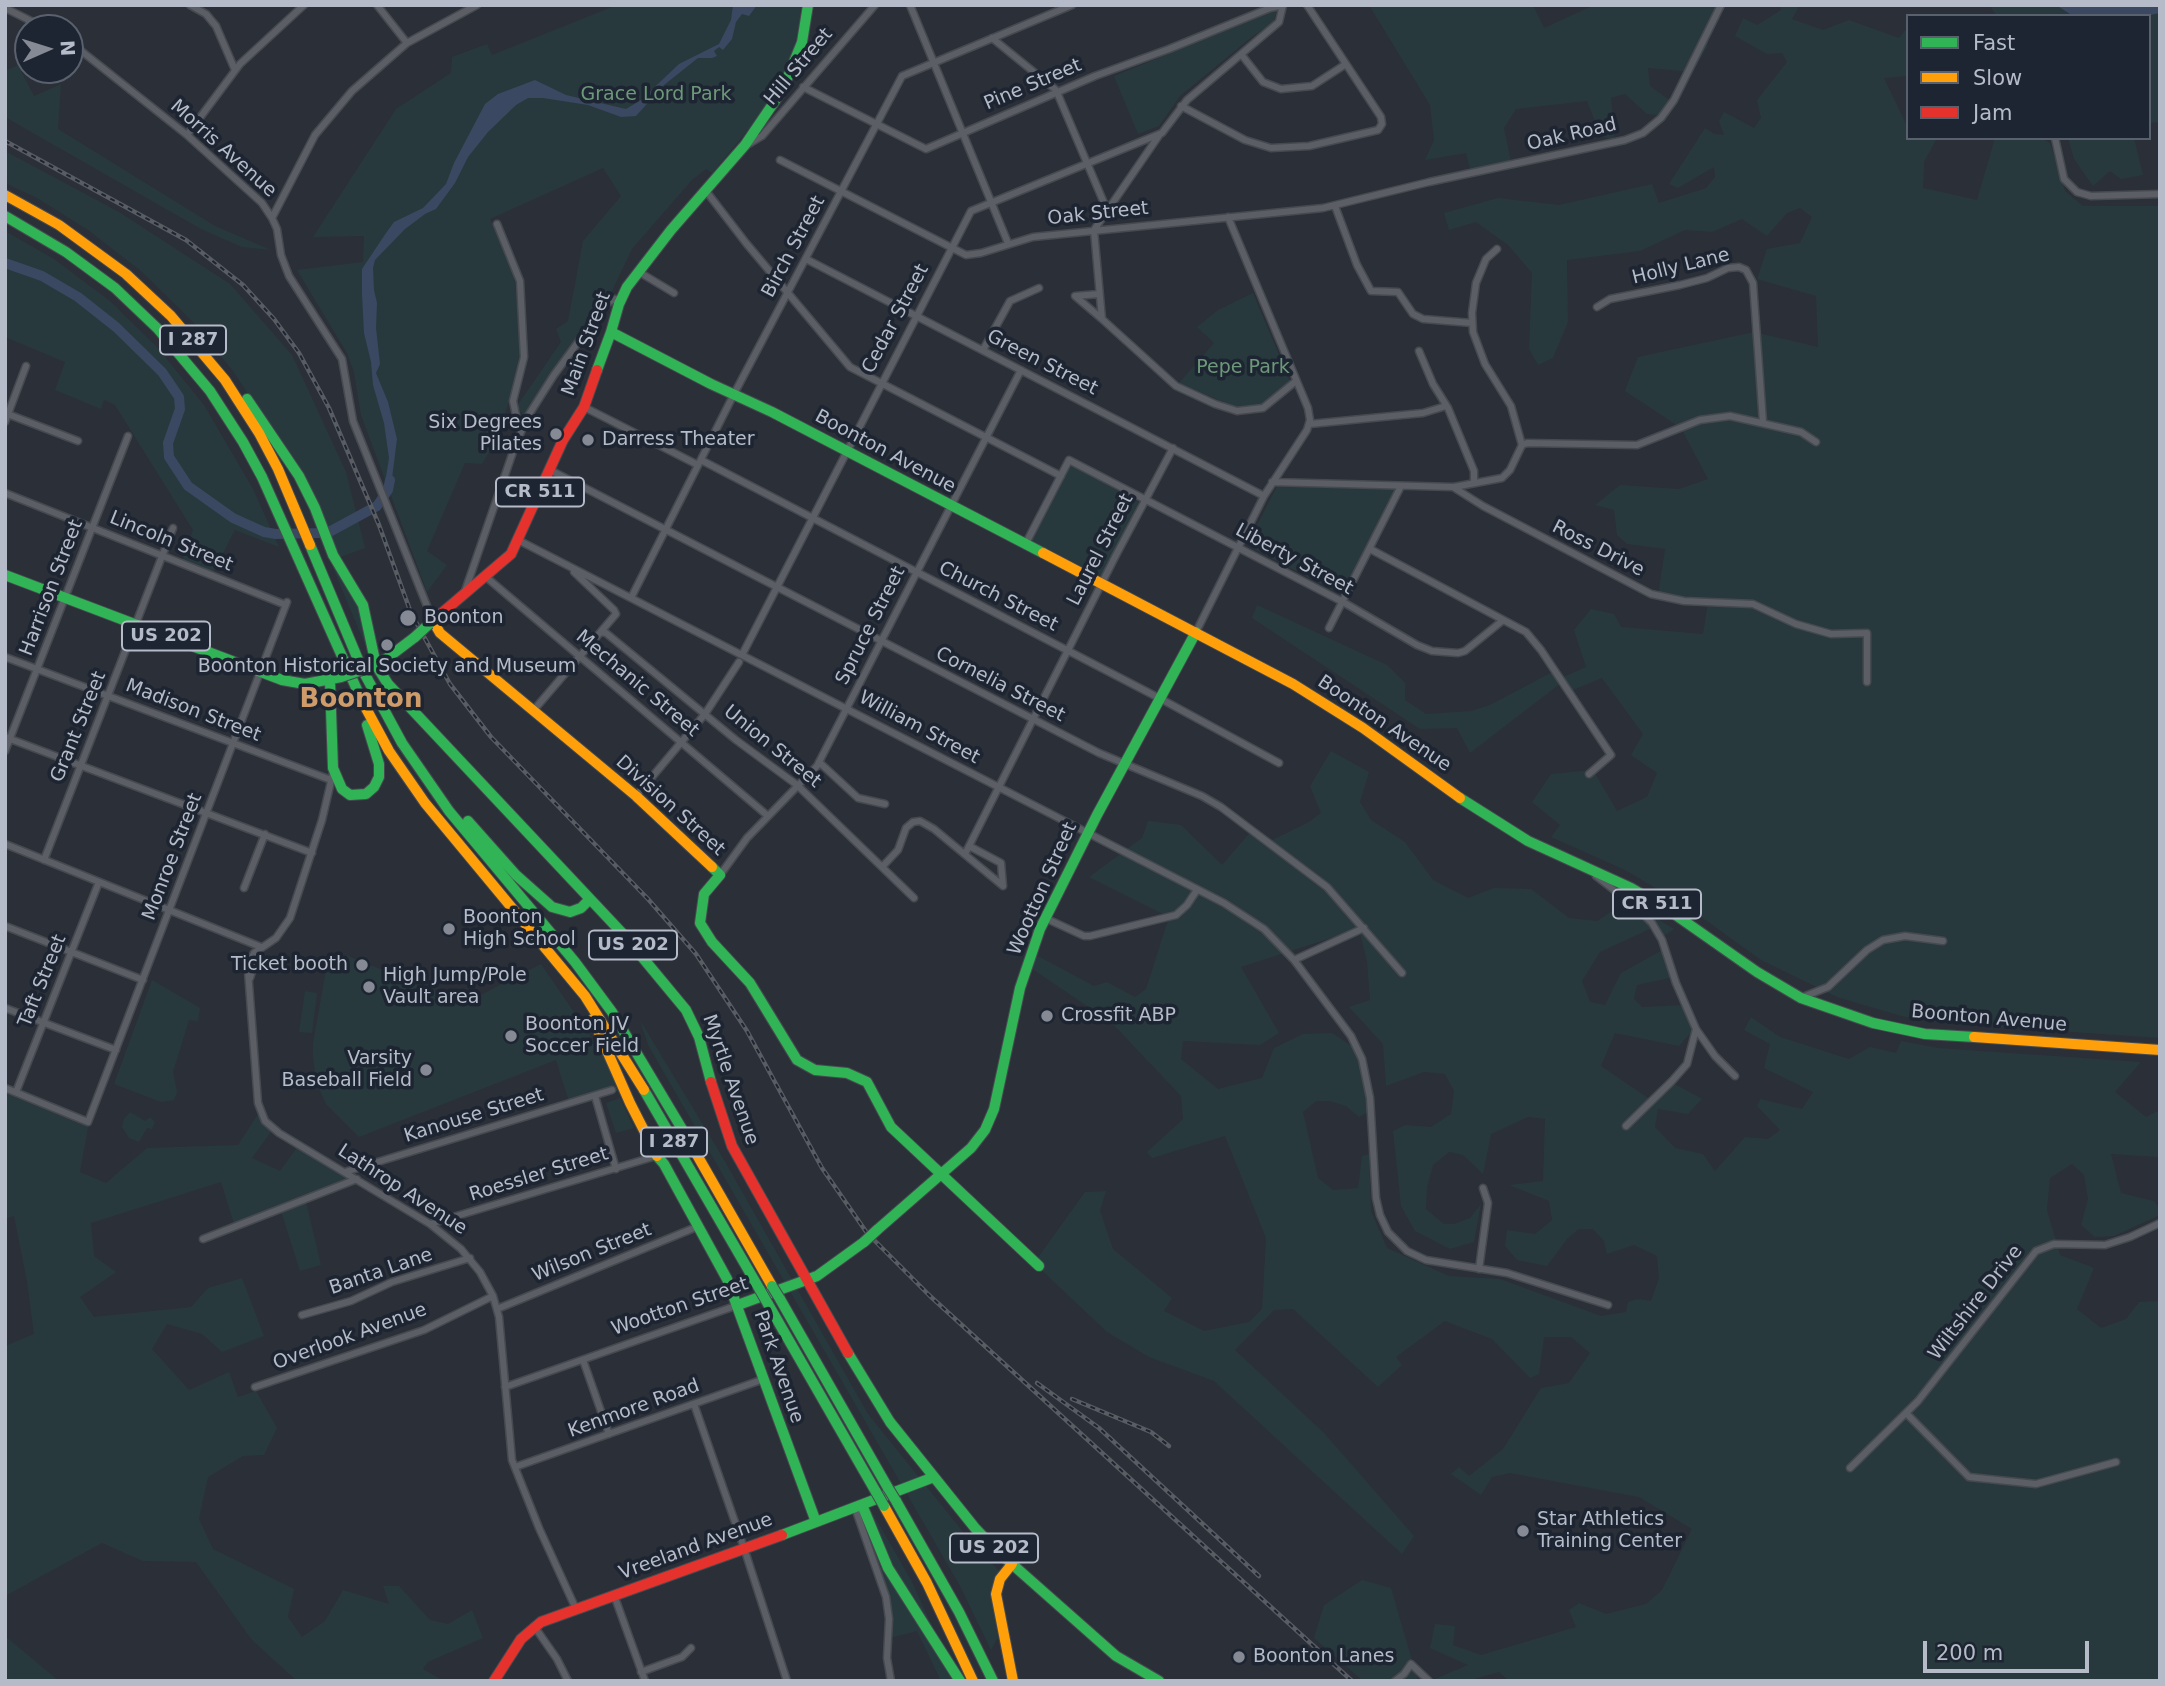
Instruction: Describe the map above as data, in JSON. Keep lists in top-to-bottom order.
{
  "streets": {
    "main road": [
      "I 287",
      "Main Street",
      "Boonton Avenue",
      "CR 511",
      "US 202",
      "Division Street",
      "Wootton Street",
      "Myrtle Avenue",
      "Park Avenue",
      "Vreeland Avenue"
    ],
    "street": [
      "Hill Street",
      "Pine Street",
      "Oak Road",
      "Morris Avenue",
      "Oak Street",
      "Birch Street",
      "Holly Lane",
      "Cedar Street",
      "Green Street",
      "Lincoln Street",
      "Ross Drive",
      "Laurel Street",
      "Liberty Street",
      "Harrison Street",
      "Church Street",
      "Spruce Street",
      "Mechanic Street",
      "Cornelia Street",
      "Madison Street",
      "Grant Street",
      "William Street",
      "Union Street",
      "Monroe Street",
      "Taft Street",
      "Kanouse Street",
      "Roessler Street",
      "Lathrop Avenue",
      "Wilson Street",
      "Banta Lane",
      "Wiltshire Drive",
      "Overlook Avenue",
      "Kenmore Road"
    ]
  },
  "crossings": [
    ["Hill Street", "Pine Street"],
    ["Hill Street", "Main Street"],
    ["Pine Street", "Birch Street"],
    ["Oak Road", "Oak Street"],
    ["Morris Avenue", "Main Street"],
    ["Morris Avenue", "Division Street"],
    ["Oak Street", "Birch Street"],
    ["Oak Street", "Cedar Street"],
    ["Birch Street", "Green Street"],
    ["Birch Street", "Boonton Avenue"],
    ["Birch Street", "Church Street"],
    ["Birch Street", "Cornelia Street"],
    ["Birch Street", "William Street"],
    ["Cedar Street", "Green Street"],
    ["Cedar Street", "Boonton Avenue"],
    ["Cedar Street", "Church Street"],
    ["Cedar Street", "Mechanic Street"],
    ["Cedar Street", "Cornelia Street"],
    ["Cedar Street", "William Street"],
    ["Cedar Street", "Union Street"],
    ["Cedar Street", "Division Street"],
    ["I 287", "Myrtle Avenue"],
    ["I 287", "Park Avenue"],
    ["Main Street", "Boonton Avenue"],
    ["Main Street", "Church Street"],
    ["Main Street", "US 202"],
    ["Main Street", "Mechanic Street"],
    ["Main Street", "Cornelia Street"],
    ["Main Street", "William Street"],
    ["Main Street", "Division Street"],
    ["Main Street", "Myrtle Avenue"],
    ["Green Street", "Laurel Street"],
    ["Green Street", "Spruce Street"],
    ["Green Street", "Wootton Street"],
    ["Boonton Avenue", "Laurel Street"],
    ["Boonton Avenue", "Spruce Street"],
    ["Boonton Avenue", "Wootton Street"],
    ["Lincoln Street", "Harrison Street"],
    ["Lincoln Street", "Grant Street"],
    ["Lincoln Street", "Monroe Street"],
    ["Laurel Street", "Liberty Street"],
    ["Laurel Street", "Church Street"],
    ["Laurel Street", "Cornelia Street"],
    ["Laurel Street", "William Street"],
    ["Liberty Street", "Wootton Street"],
    ["Harrison Street", "US 202"],
    ["Harrison Street", "Madison Street"],
    ["Church Street", "Spruce Street"],
    ["Church Street", "Wootton Street"],
    ["Spruce Street", "Mechanic Street"],
    ["Spruce Street", "Cornelia Street"],
    ["Spruce Street", "William Street"],
    ["Spruce Street", "Union Street"],
    ["Spruce Street", "Division Street"],
    ["US 202", "Grant Street"],
    ["US 202", "Monroe Street"],
    ["Cornelia Street", "Wootton Street"],
    ["Madison Street", "Grant Street"],
    ["Madison Street", "Monroe Street"],
    ["William Street", "Wootton Street"],
    ["Division Street", "Wootton Street"],
    ["Monroe Street", "Taft Street"],
    ["Wootton Street", "Myrtle Avenue"],
    ["Wootton Street", "Lathrop Avenue"],
    ["Wootton Street", "Park Avenue"],
    ["Myrtle Avenue", "Vreeland Avenue"],
    ["Kanouse Street", "Lathrop Avenue"],
    ["Roessler Street", "Lathrop Avenue"],
    ["Roessler Street", "Park Avenue"],
    ["Lathrop Avenue", "Wilson Street"],
    ["Lathrop Avenue", "Banta Lane"],
    ["Lathrop Avenue", "Overlook Avenue"],
    ["Lathrop Avenue", "Kenmore Road"],
    ["Lathrop Avenue", "Vreeland Avenue"],
    ["Wilson Street", "Park Avenue"],
    ["Park Avenue", "Kenmore Road"],
    ["Park Avenue", "Vreeland Avenue"]
  ],
  "districts": ["Boonton"],
  "parks": ["Grace Lord Park", "Pepe Park"],
  "places": [
    "Six Degrees Pilates",
    "Darress Theater",
    "Boonton",
    "Boonton Historical Society and Museum",
    "Boonton High School",
    "Ticket booth",
    "High Jump/Pole Vault area",
    "Crossfit ABP",
    "Boonton JV Soccer Field",
    "Varsity Baseball Field",
    "Star Athletics Training Center",
    "Boonton Lanes"
  ],
  "legend": ["Fast", "Slow", "Jam"],
  "scale_bar": "200 m",
  "north": "right"
}
